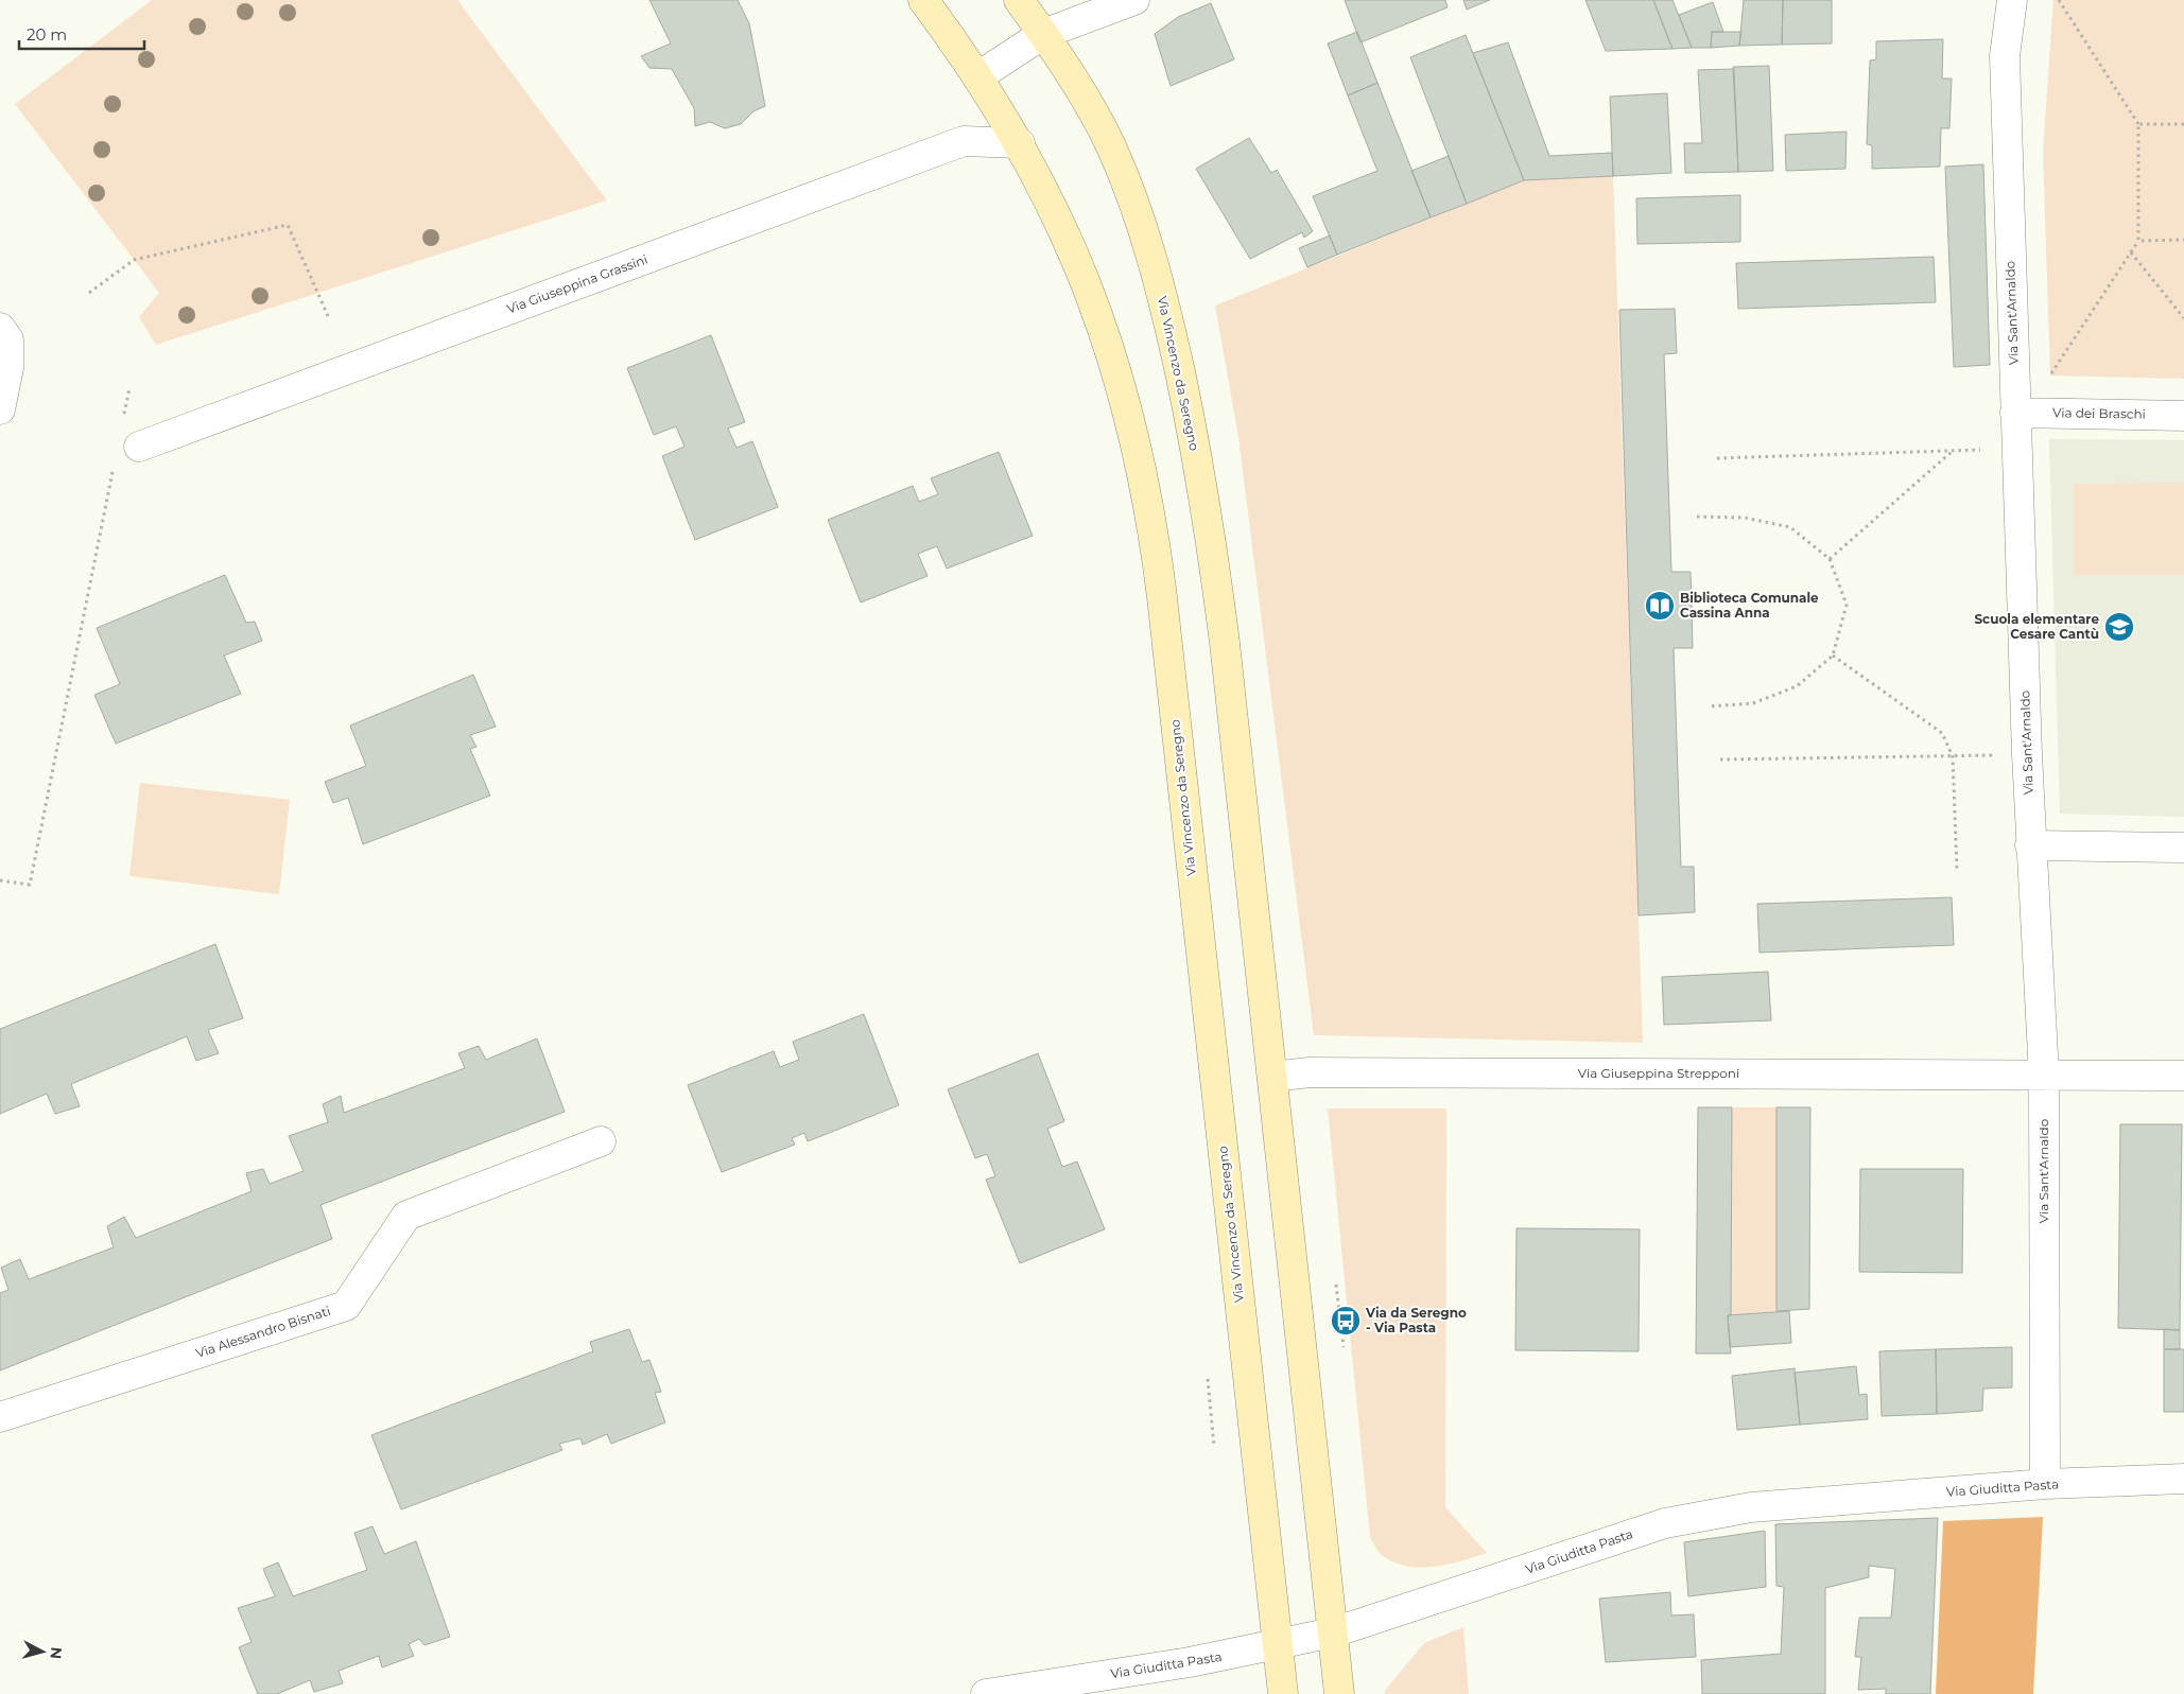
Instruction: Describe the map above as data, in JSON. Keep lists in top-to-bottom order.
{
  "streets": {
    "main road": ["Via Vincenzo da Seregno"],
    "street": [
      "Via Giuseppina Grassini",
      "Via Sant'Arnaldo",
      "Via dei Braschi",
      "Via Giuseppina Strepponi",
      "Via Alessandro Bisnati",
      "Via Giuditta Pasta"
    ]
  },
  "crossings": [
    ["Via Giuseppina Grassini", "Via Vincenzo da Seregno"],
    ["Via Sant'Arnaldo", "Via dei Braschi"],
    ["Via Sant'Arnaldo", "Via Giuseppina Strepponi"],
    ["Via Sant'Arnaldo", "Via Giuditta Pasta"],
    ["Via Vincenzo da Seregno", "Via Giuseppina Strepponi"],
    ["Via Vincenzo da Seregno", "Via Giuditta Pasta"]
  ],
  "places": {
    "library": ["Biblioteca Comunale Cassina Anna"],
    "school or university": ["Scuola elementare Cesare Cantù"],
    "bus stop": ["Via da Seregno - Via Pasta"]
  },
  "scale_bar": "20 m",
  "north": "right"
}
